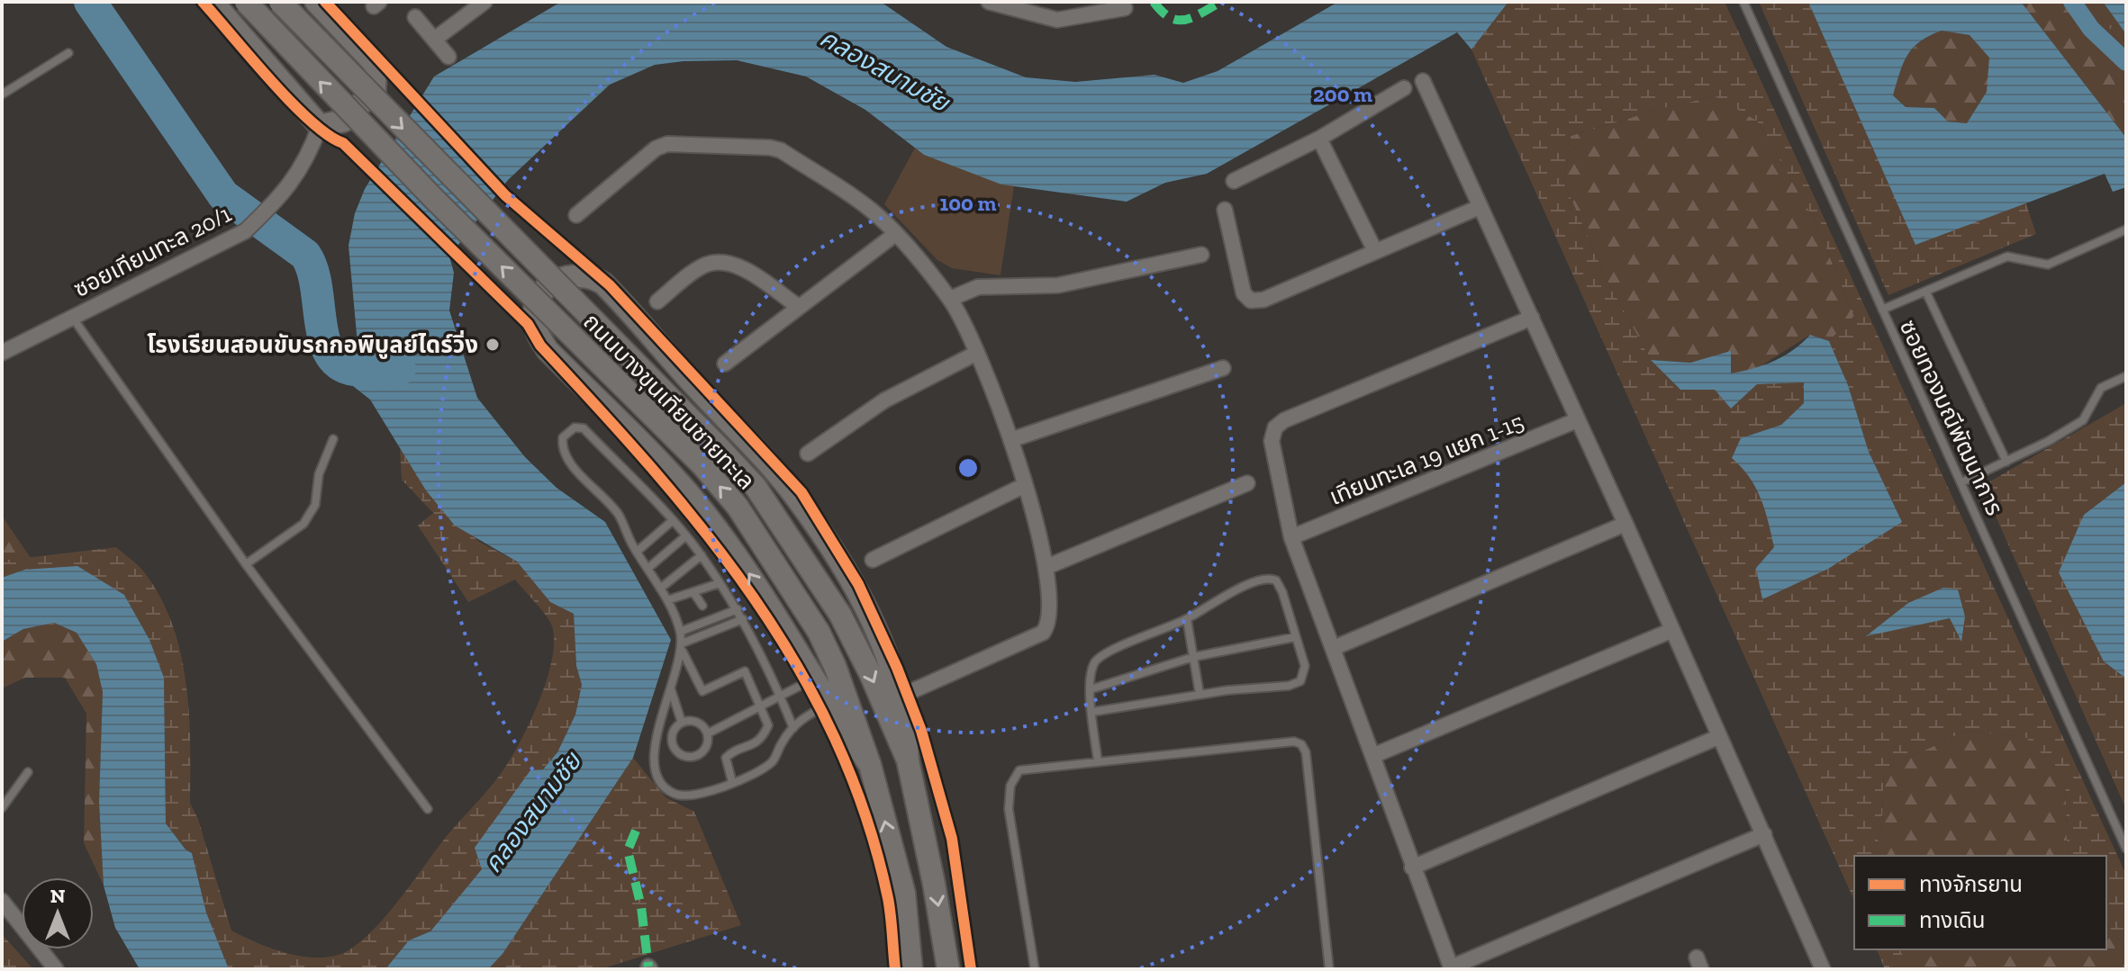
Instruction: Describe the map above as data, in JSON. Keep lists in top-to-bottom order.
{
  "streets": {
    "main road": ["ถนนบางขุนเทียนชายทะเล"],
    "street": ["ซอยเทียนทะล 20/1", "เทียนทะเล 19 แยก 1-15"],
    "lane": ["ซอยทองมณีพัฒนาการ"]
  },
  "water": ["คลองสนามชัย"],
  "places": ["โรงเรียนสอนขับรถกอพิบูลย์ไดร์วิ่ง"],
  "legend": ["ทางจักรยาน", "ทางเดิน"],
  "north": "top",
  "rings": ["200 m", "100 m"]
}
